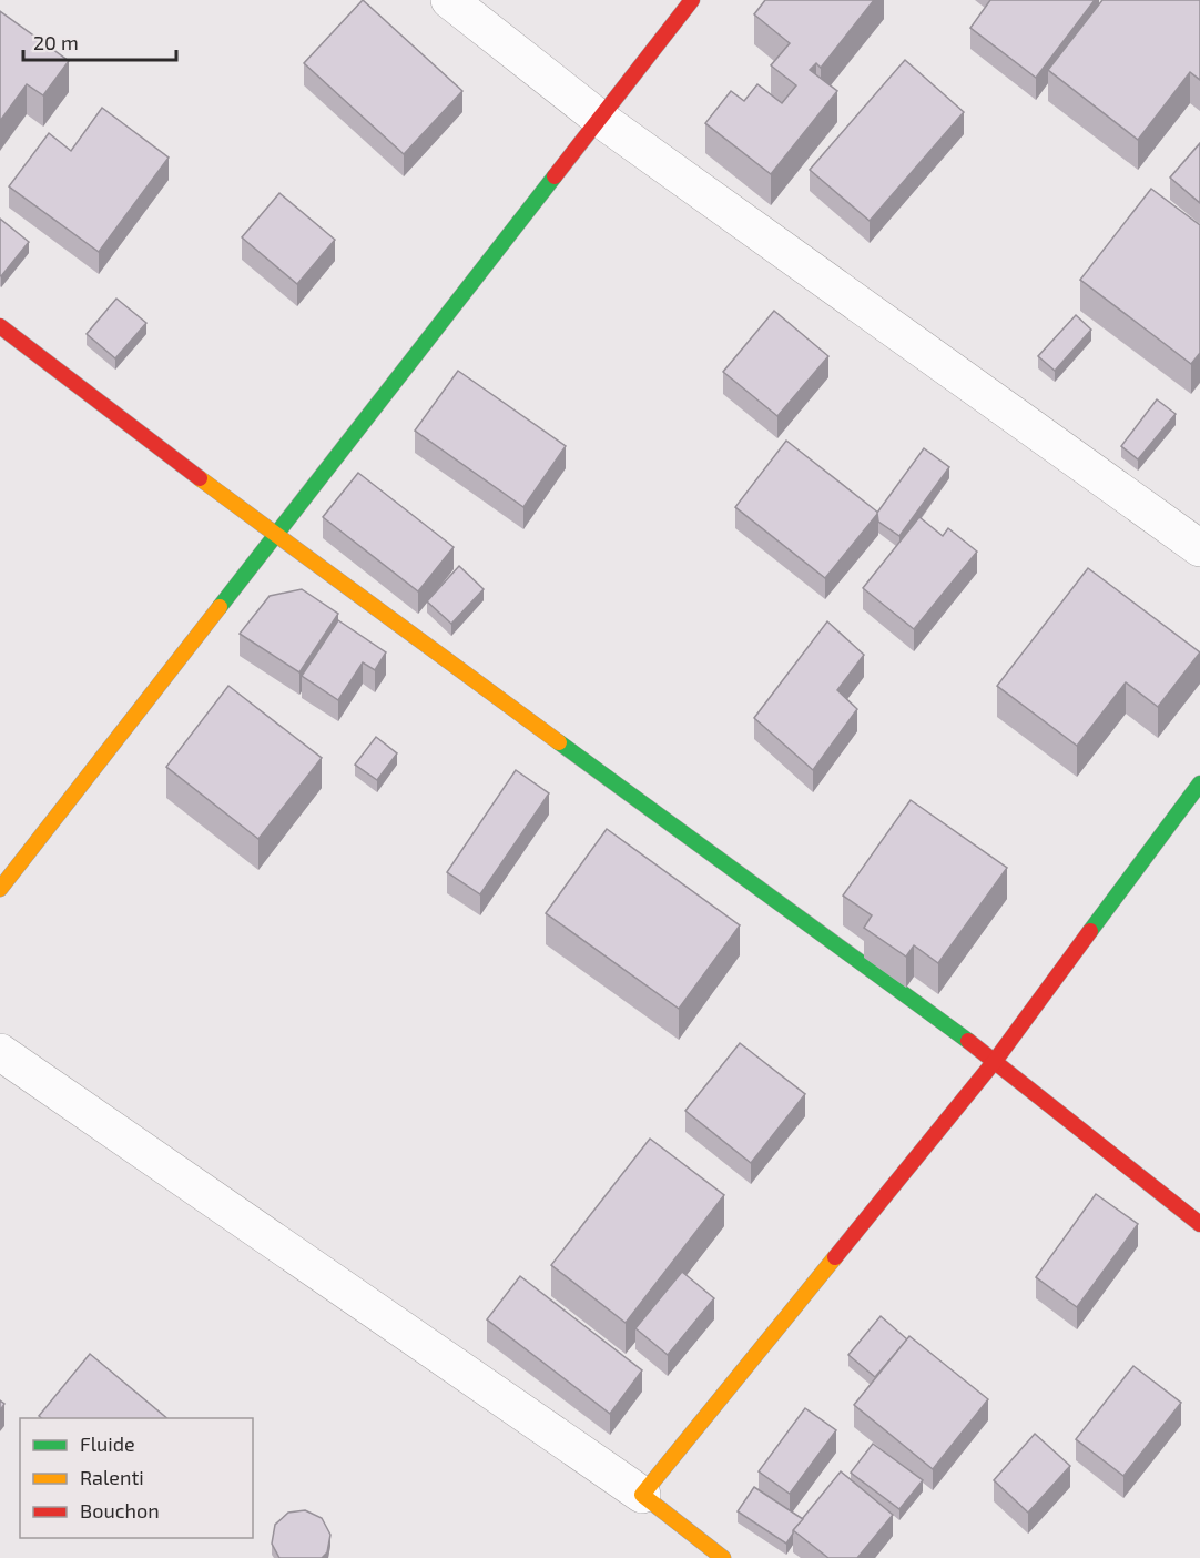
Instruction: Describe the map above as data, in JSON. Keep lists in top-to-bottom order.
{
  "legend": ["Fluide", "Ralenti", "Bouchon"],
  "scale_bar": "20 m"
}
